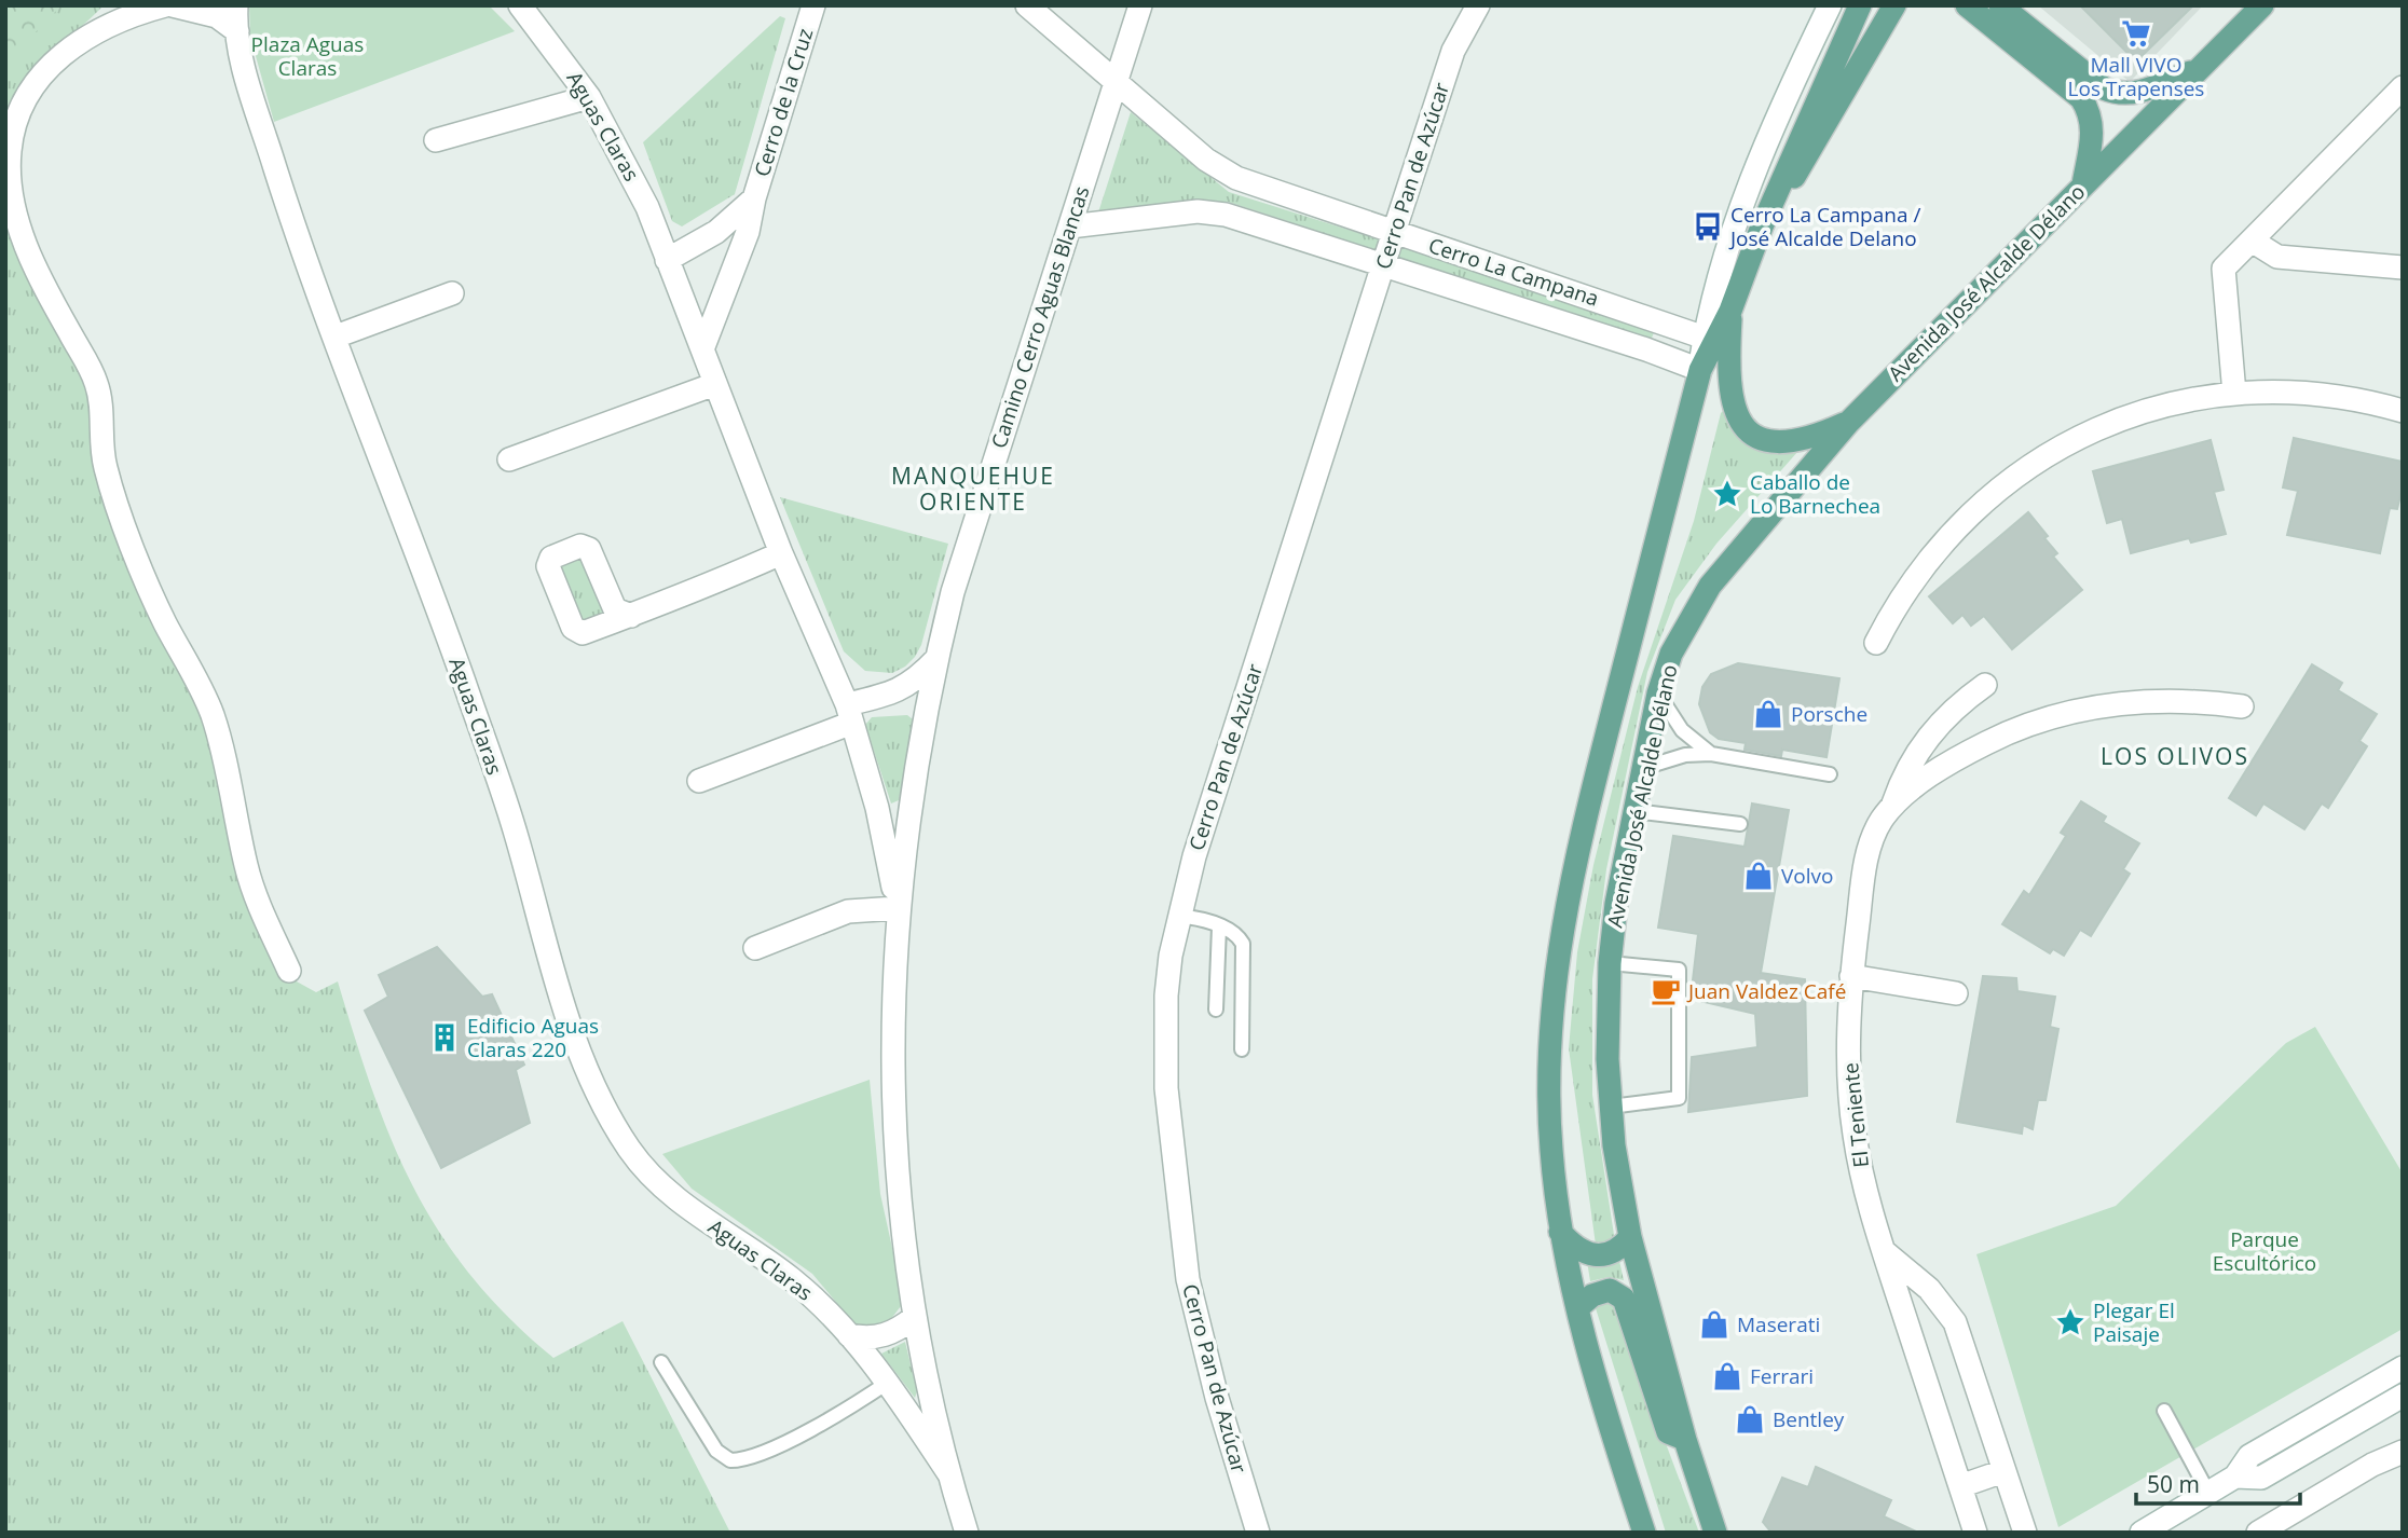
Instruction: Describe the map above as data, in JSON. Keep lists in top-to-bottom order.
{
  "streets": {
    "main road": ["Avenida José Alcalde Délano"],
    "street": [
      "Cerro de la Cruz",
      "Aguas Claras",
      "Cerro Pan de Azúcar",
      "Cerro La Campana",
      "Camino Cerro Aguas Blancas",
      "El Teniente"
    ]
  },
  "crossings": [
    ["Cerro de la Cruz", "Aguas Claras"],
    ["Aguas Claras", "Camino Cerro Aguas Blancas"],
    ["Cerro Pan de Azúcar", "Cerro La Campana"],
    ["Cerro La Campana", "Camino Cerro Aguas Blancas"]
  ],
  "districts": ["MANQUEHUE ORIENTE", "LOS OLIVOS"],
  "parks": ["Plaza Aguas Claras", "Parque Escultórico"],
  "places": {
    "supermarket": ["Mall VIVO Los Trapenses"],
    "bus stop": ["Cerro La Campana / José Alcalde Delano"],
    "place": ["Caballo de Lo Barnechea", "Plegar El Paisaje"],
    "shop": [
      "Porsche",
      "Volvo",
      "Maserati",
      "Ferrari",
      "Bentley"
    ],
    "cafe": ["Juan Valdez Café"],
    "building": ["Edificio Aguas Claras 220"]
  },
  "scale_bar": "50 m"
}
